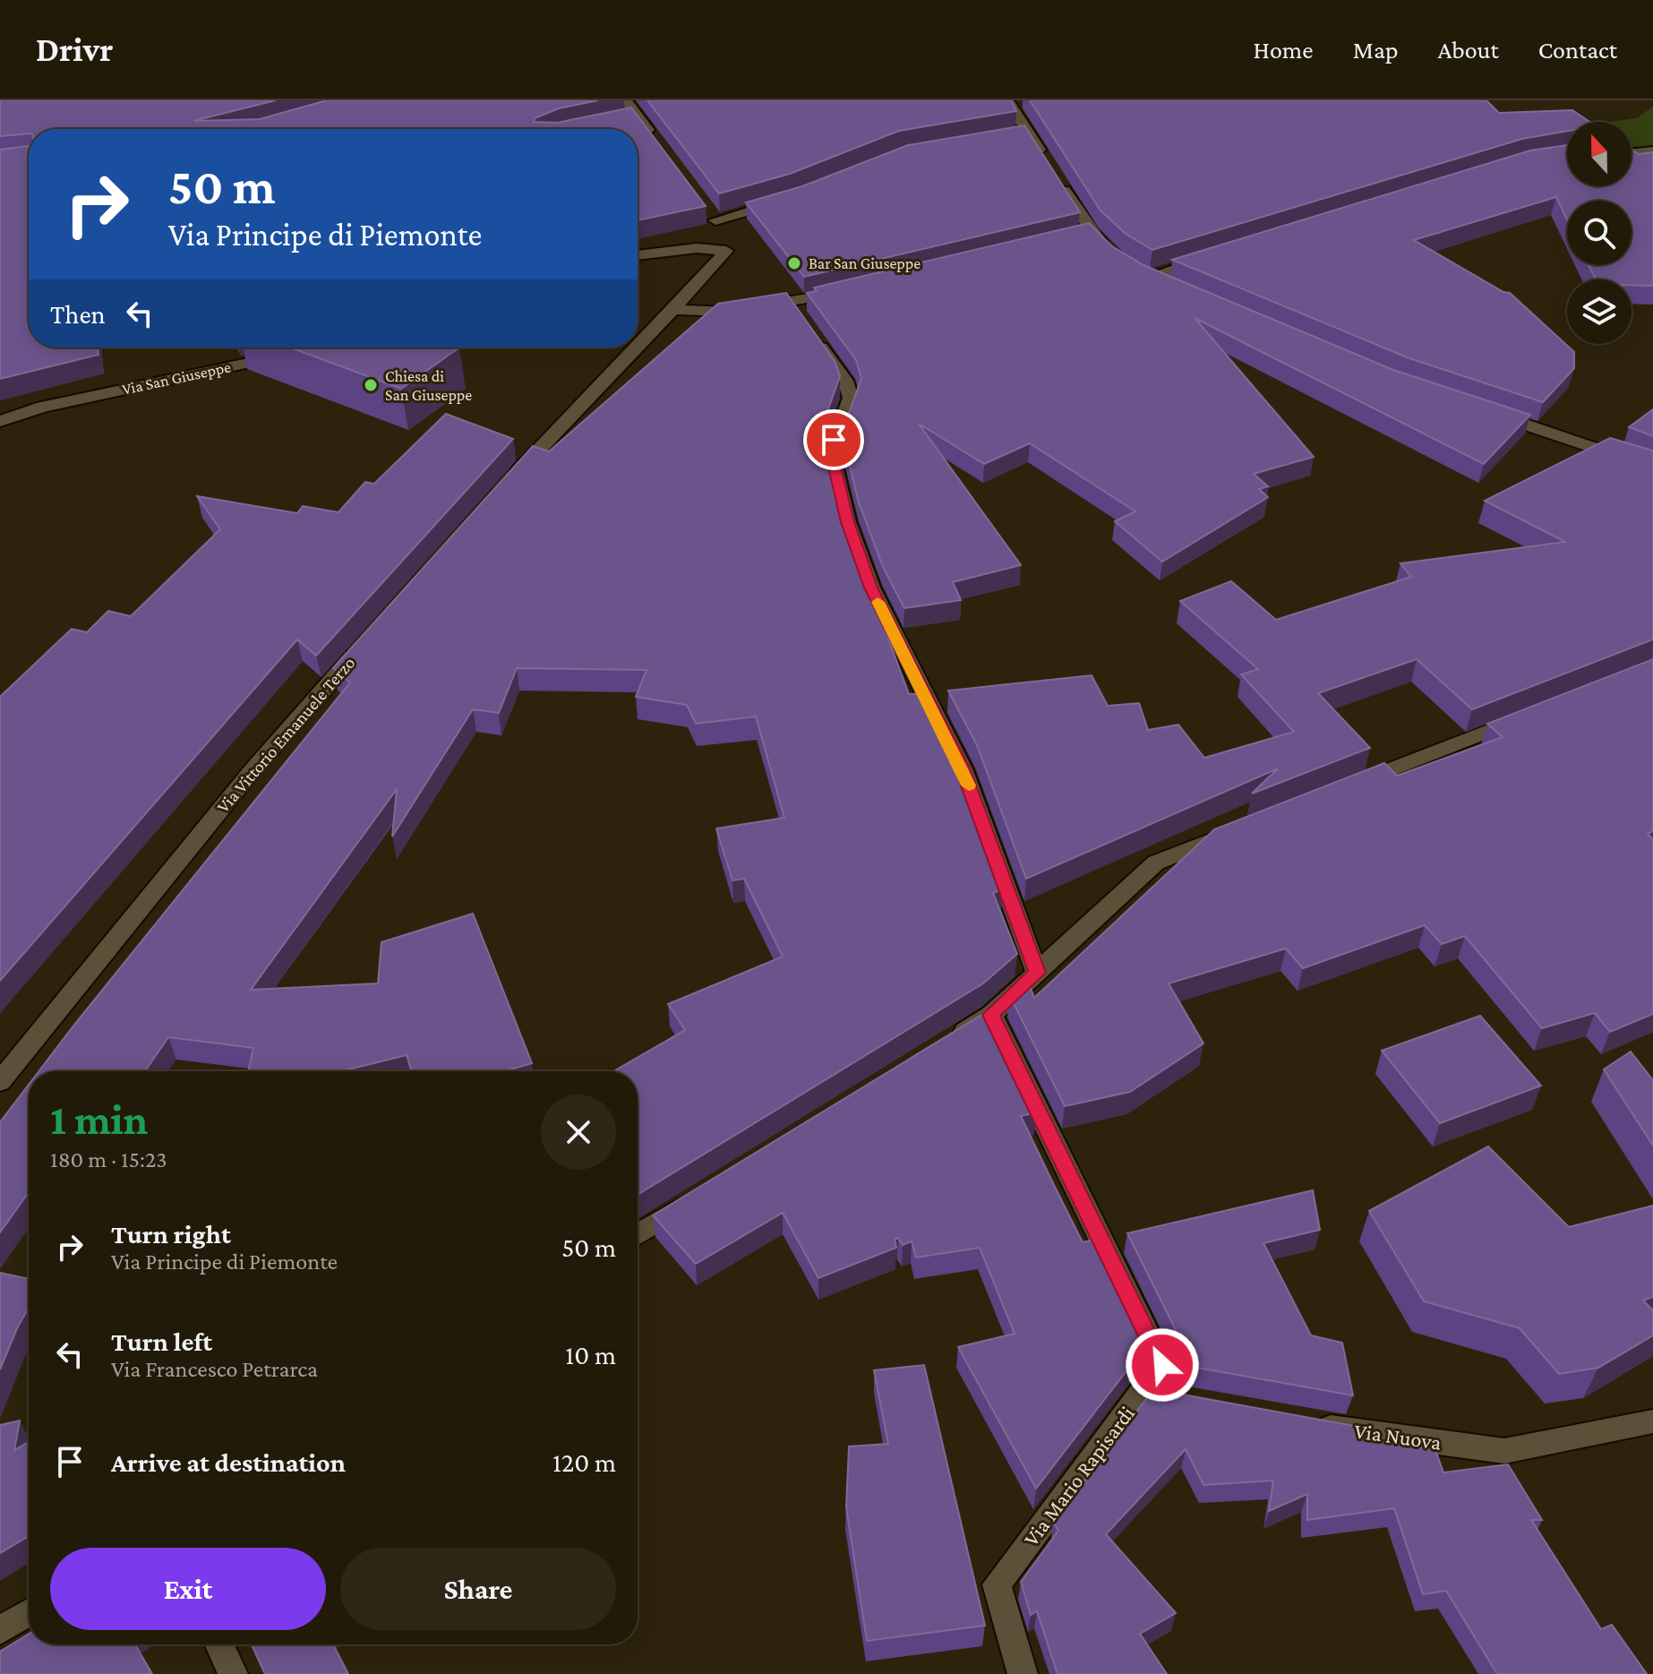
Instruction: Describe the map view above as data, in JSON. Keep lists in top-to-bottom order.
{
  "streets": {
    "street": [
      "Via San Giuseppe",
      "Via Vittorio Emanuele Terzo",
      "Via Nuova",
      "Via Mario Rapisardi"
    ]
  },
  "places": ["Bar San Giuseppe", "Chiesa di San Giuseppe"],
  "north": "top",
  "page": {
    "header": "Drivr",
    "nav": [
      "Home",
      "Map",
      "About",
      "Contact"
    ],
    "turn": ["50 m", "Via Principe di Piemonte"],
    "then": "Then",
    "heading": ["1 min", "180 m · 15:23"],
    "list": [
      {
        "name": "Turn right",
        "note": "Via Principe di Piemonte",
        "value": "50 m"
      },
      {
        "name": "Turn left",
        "note": "Via Francesco Petrarca",
        "value": "10 m"
      },
      {
        "name": "Arrive at destination",
        "value": "120 m"
      }
    ],
    "buttons": ["Exit", "Share"]
  }
}
